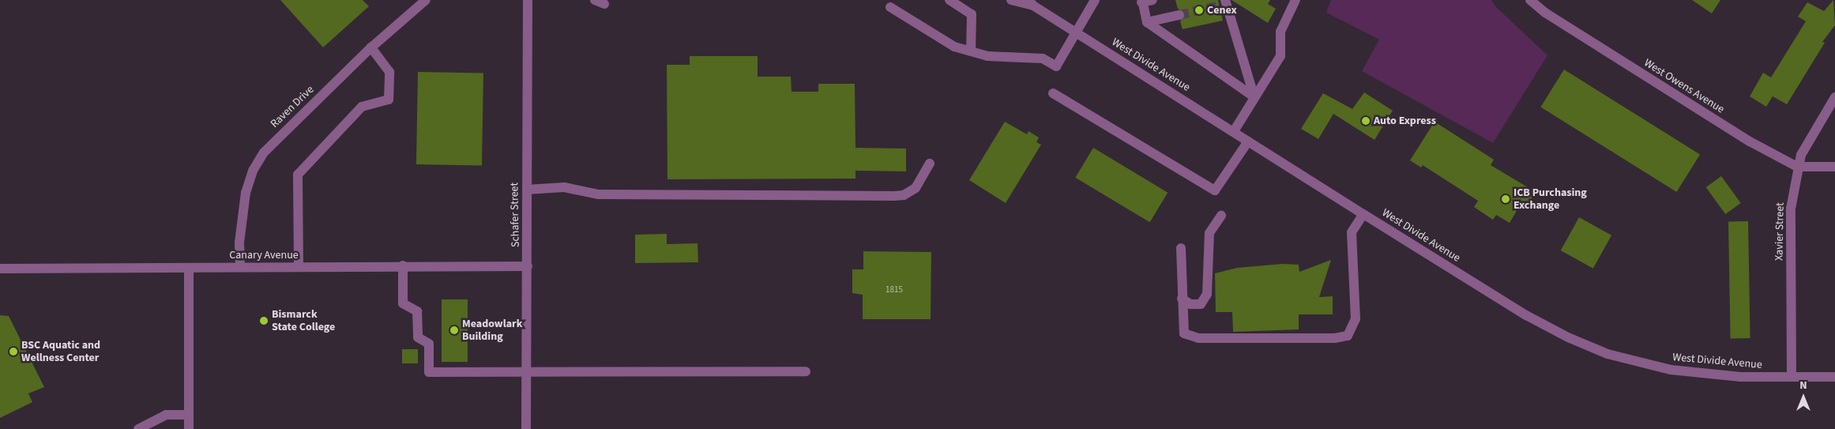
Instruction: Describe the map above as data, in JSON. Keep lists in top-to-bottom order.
{
  "streets": {
    "street": [
      "West Divide Avenue",
      "West Owens Avenue",
      "Raven Drive",
      "Schafer Street",
      "Xavier Street",
      "Canary Avenue"
    ]
  },
  "crossings": [
    ["West Divide Avenue", "Xavier Street"],
    ["West Owens Avenue", "Xavier Street"],
    ["Raven Drive", "Canary Avenue"],
    ["Schafer Street", "Canary Avenue"]
  ],
  "places": [
    "Cenex",
    "Auto Express",
    "ICB Purchasing Exchange",
    "Bismarck State College",
    "Meadowlark Building",
    "BSC Aquatic and Wellness Center"
  ],
  "house_numbers": ["1815"],
  "north": "top"
}
